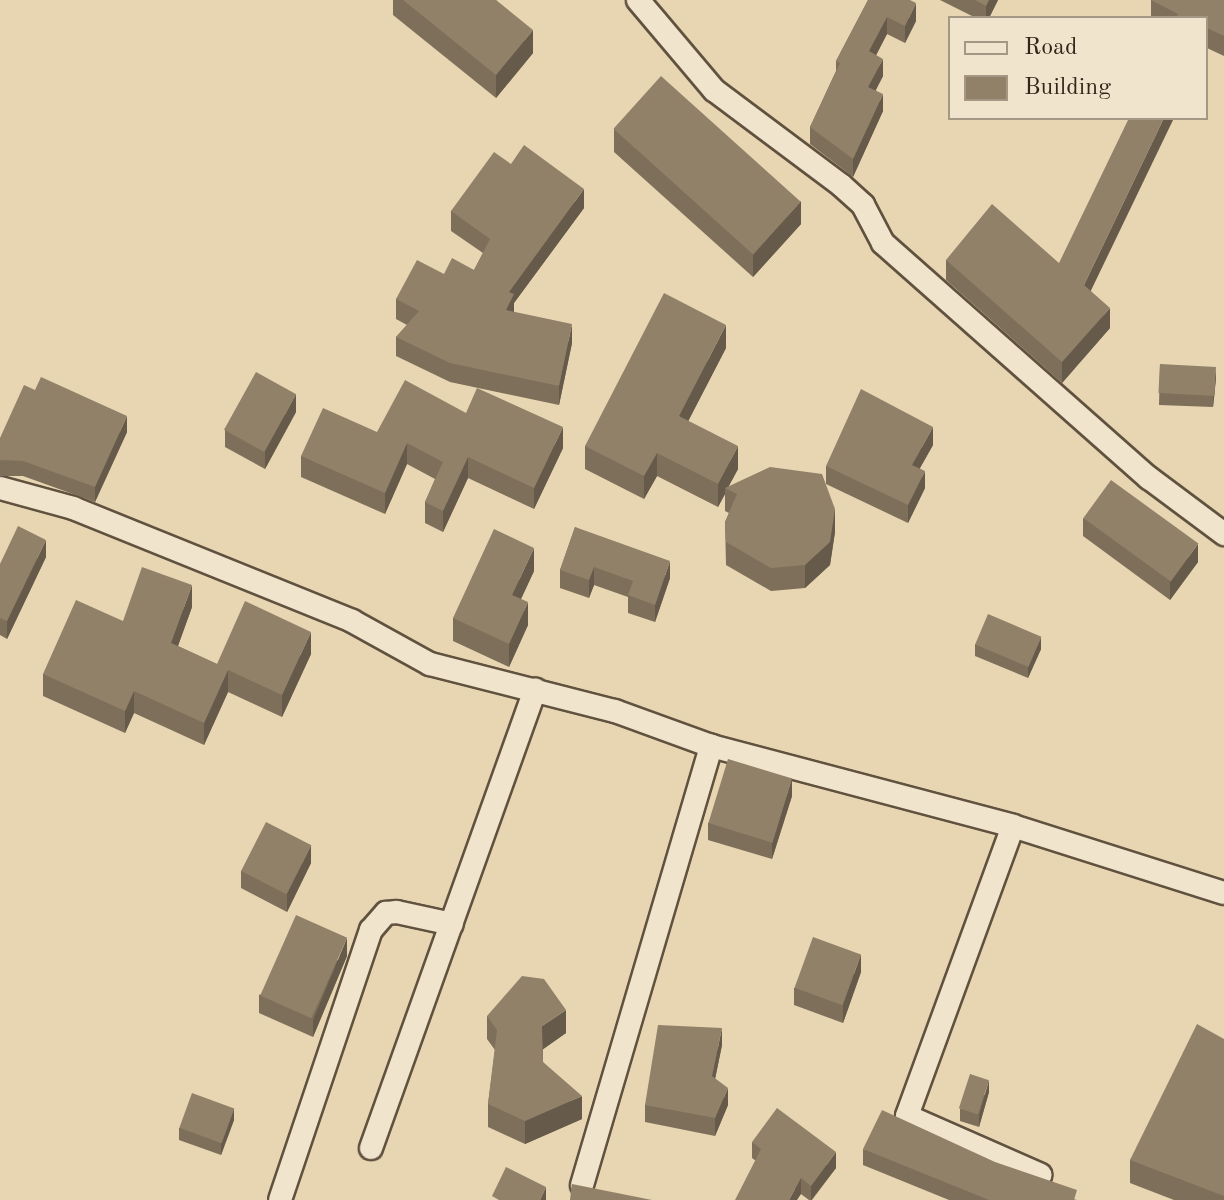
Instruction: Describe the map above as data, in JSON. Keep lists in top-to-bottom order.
{
  "legend": ["Road", "Building"]
}
